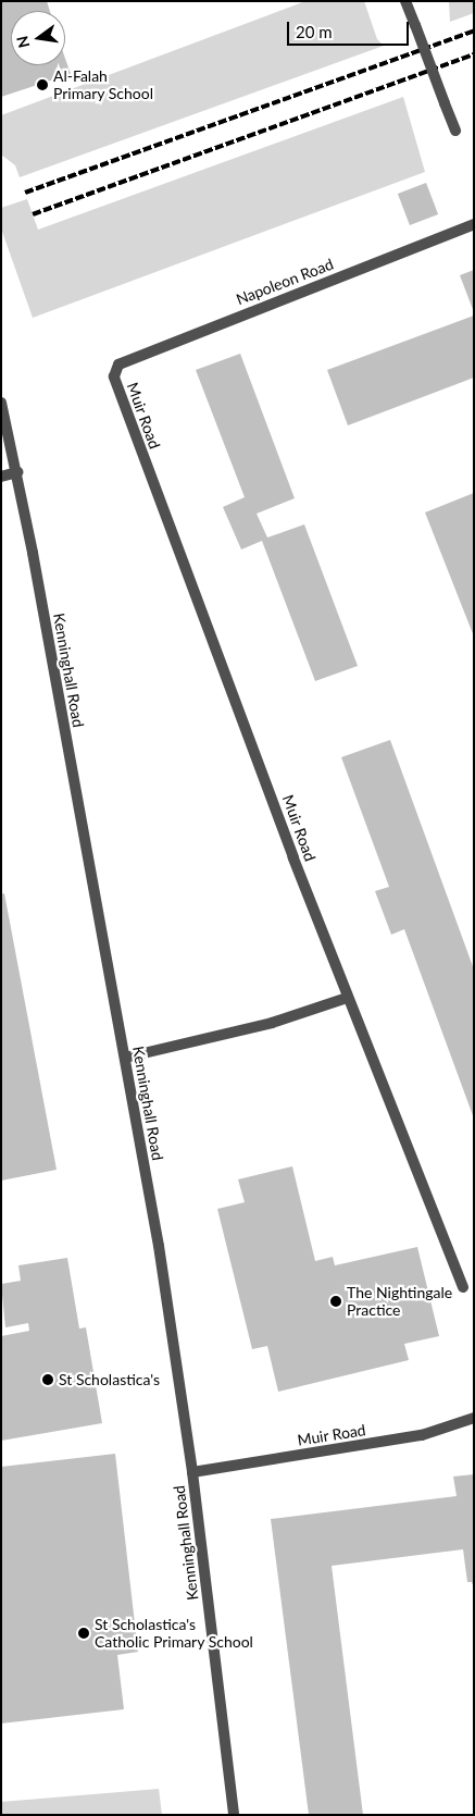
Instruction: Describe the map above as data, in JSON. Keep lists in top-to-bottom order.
{
  "streets": {
    "street": ["Napoleon Road", "Muir Road", "Kenninghall Road"]
  },
  "crossings": [
    ["Napoleon Road", "Muir Road"],
    ["Muir Road", "Kenninghall Road"]
  ],
  "places": [
    "Al-Falah Primary School",
    "The Nightingale Practice",
    "St Scholastica's",
    "St Scholastica's Catholic Primary School"
  ],
  "scale_bar": "20 m",
  "north": "left"
}
